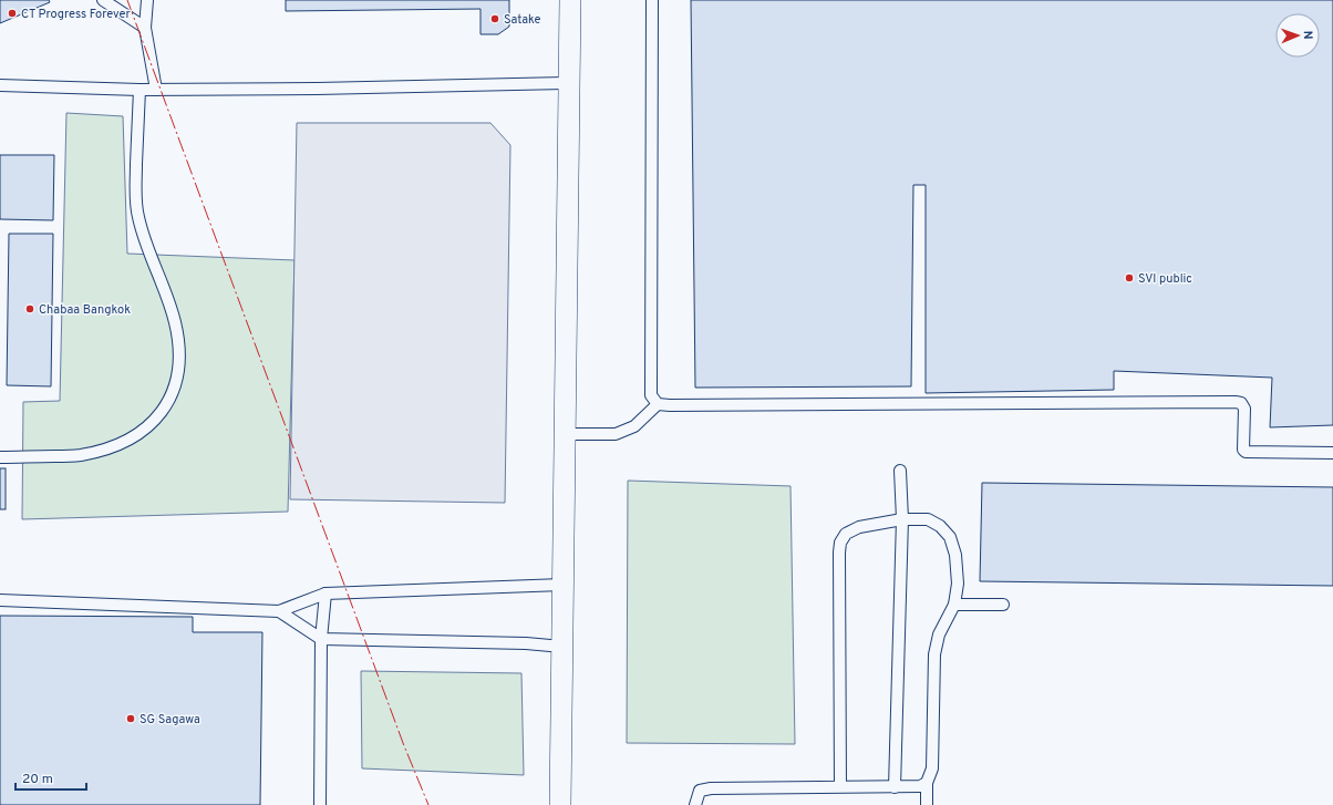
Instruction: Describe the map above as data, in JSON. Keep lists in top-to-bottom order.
{
  "places": [
    "CT Progress Forever",
    "Satake",
    "SVI public",
    "Chabaa Bangkok",
    "SG Sagawa"
  ],
  "scale_bar": "20 m",
  "north": "right"
}
